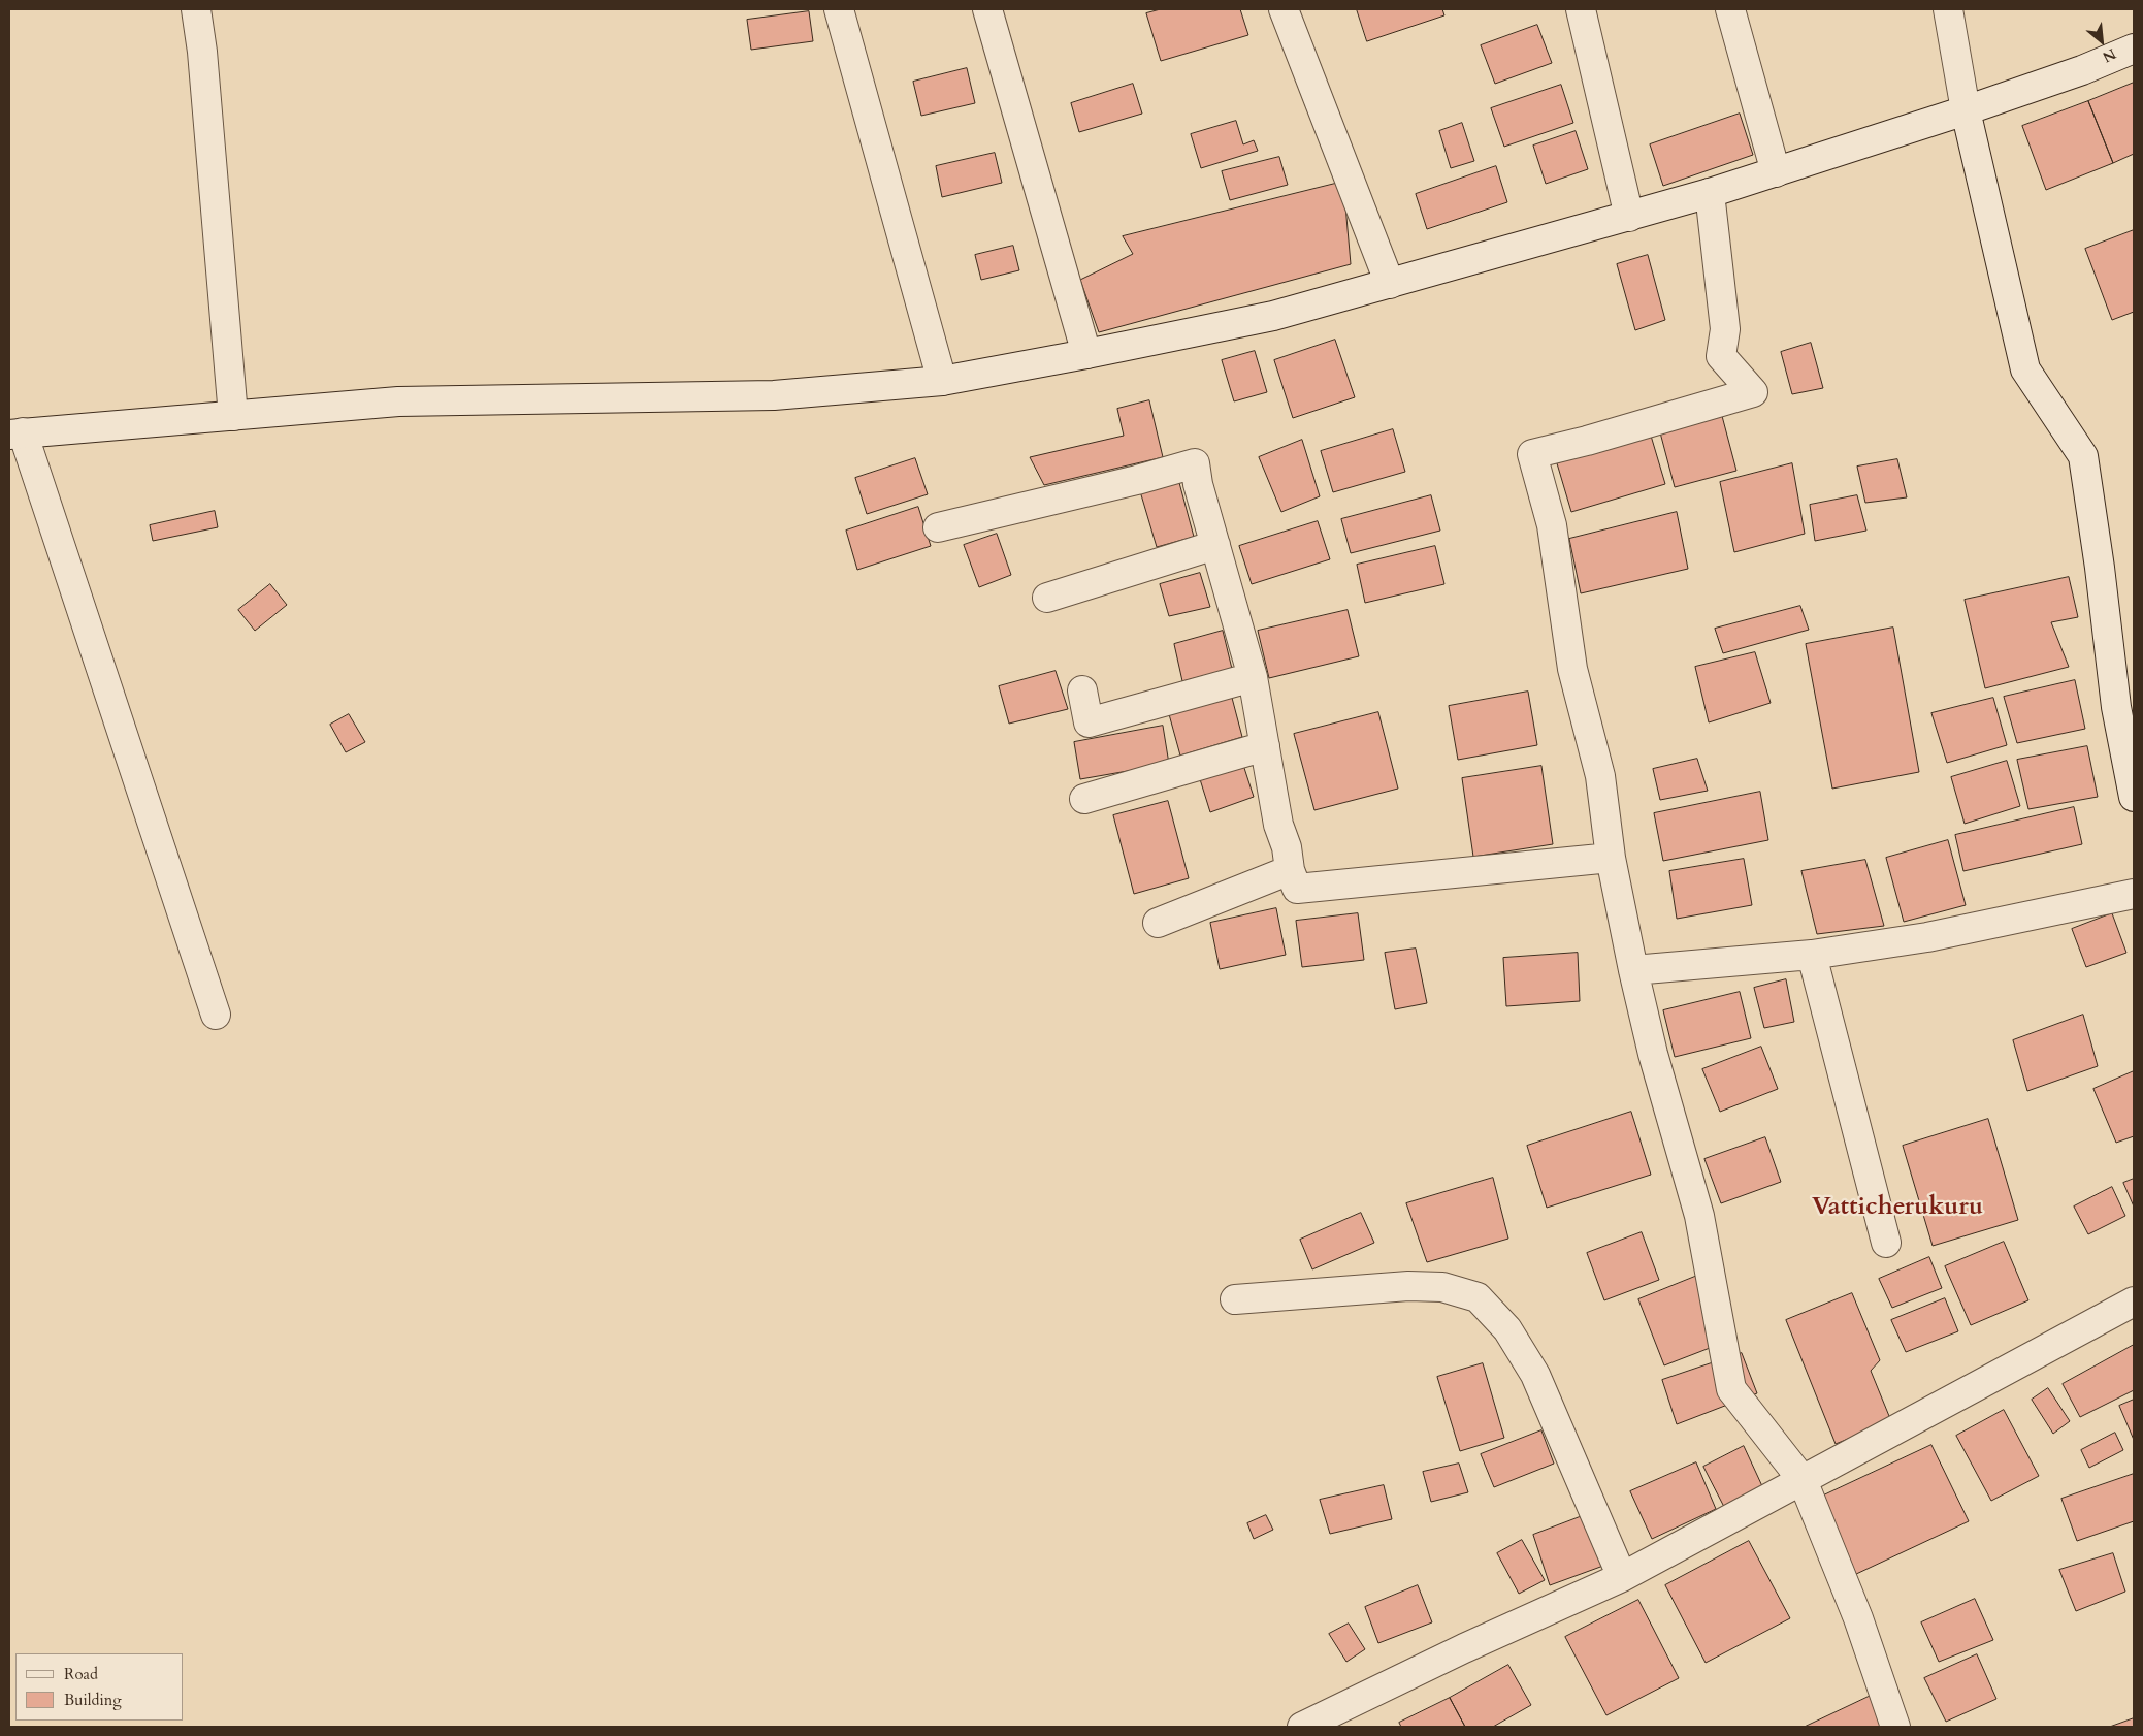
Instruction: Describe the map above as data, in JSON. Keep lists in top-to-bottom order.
{
  "districts": ["Vatticherukuru"],
  "legend": ["Road", "Building"],
  "north": "bottom right"
}
